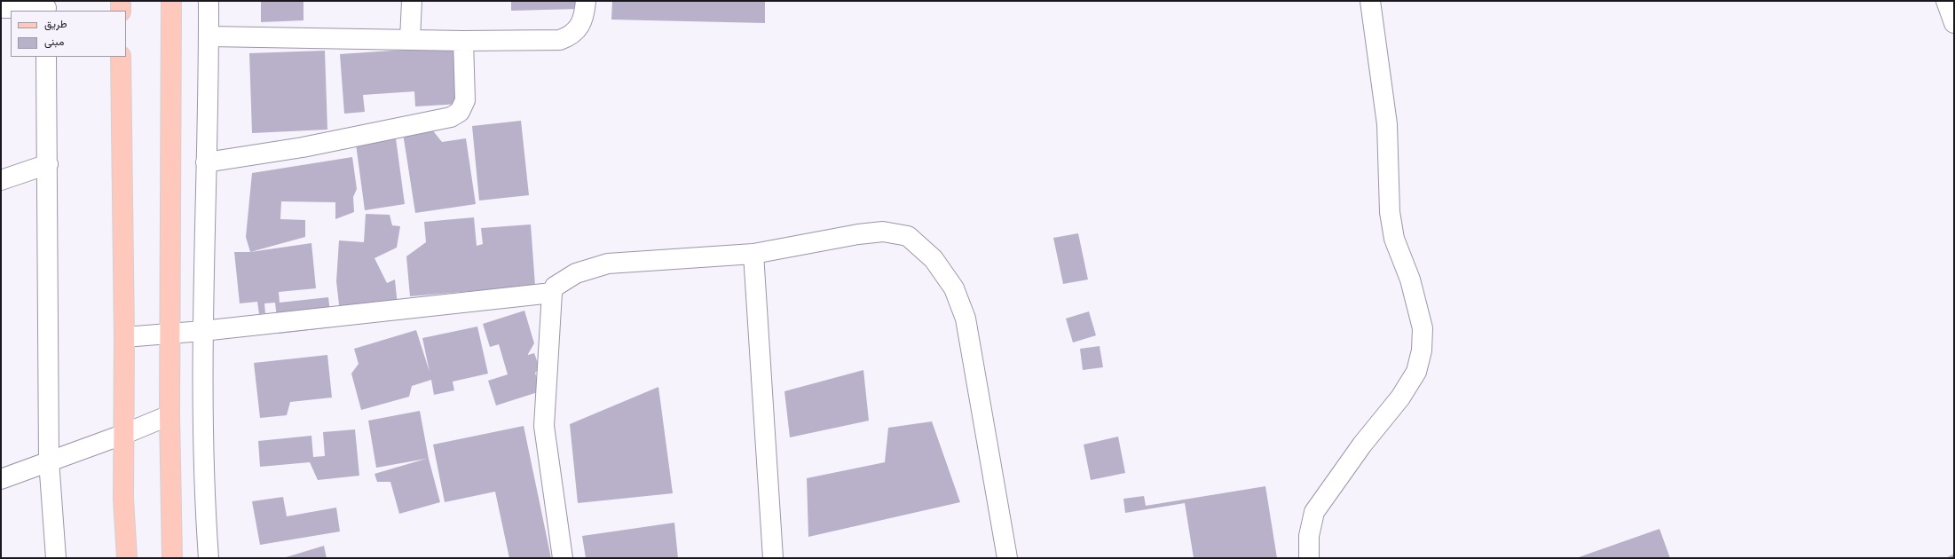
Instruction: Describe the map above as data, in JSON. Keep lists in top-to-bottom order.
{
  "legend": ["طريق", "مبنى"]
}
